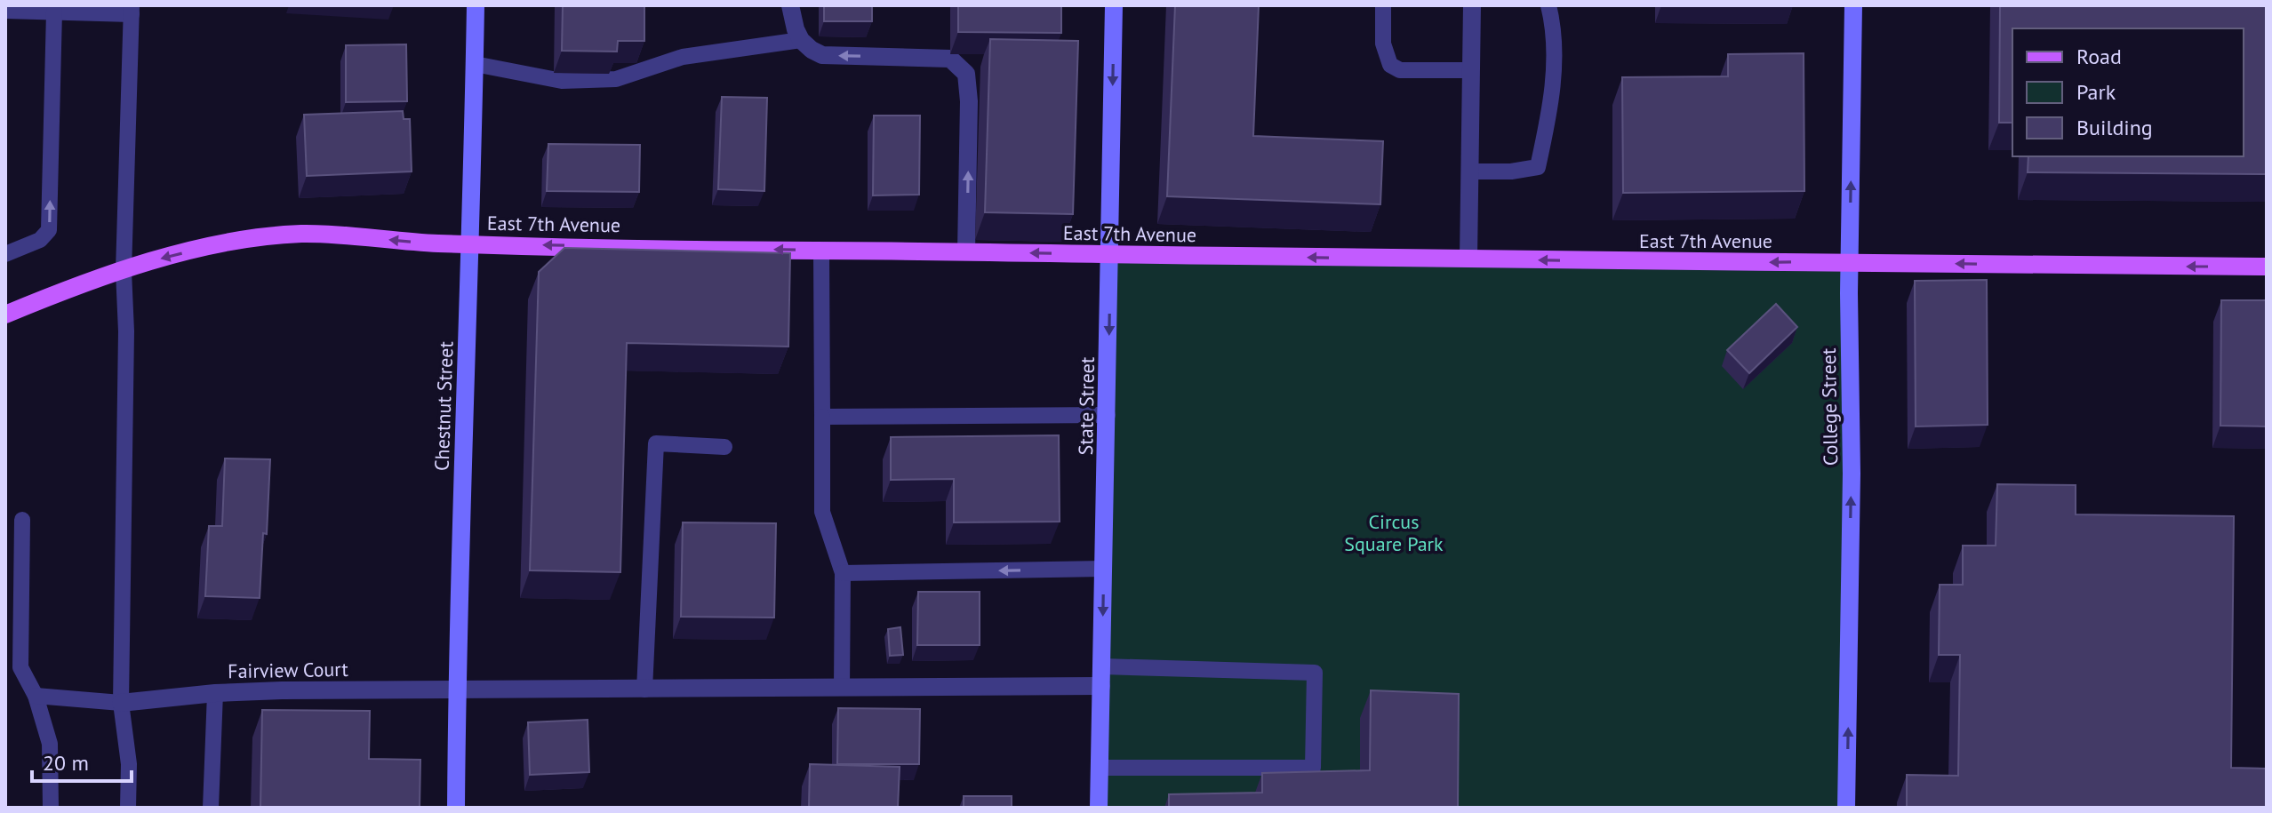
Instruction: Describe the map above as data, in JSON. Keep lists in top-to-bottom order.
{
  "streets": {
    "main road": ["East 7th Avenue"],
    "street": [
      "Chestnut Street",
      "State Street",
      "College Street",
      "Fairview Court"
    ]
  },
  "crossings": [
    ["East 7th Avenue", "Chestnut Street"],
    ["East 7th Avenue", "State Street"],
    ["East 7th Avenue", "College Street"],
    ["Chestnut Street", "Fairview Court"],
    ["State Street", "Fairview Court"]
  ],
  "one_way": ["East 7th Avenue", "State Street", "College Street"],
  "parks": ["Circus Square Park"],
  "legend": ["Road", "Park", "Building"],
  "scale_bar": "20 m"
}
